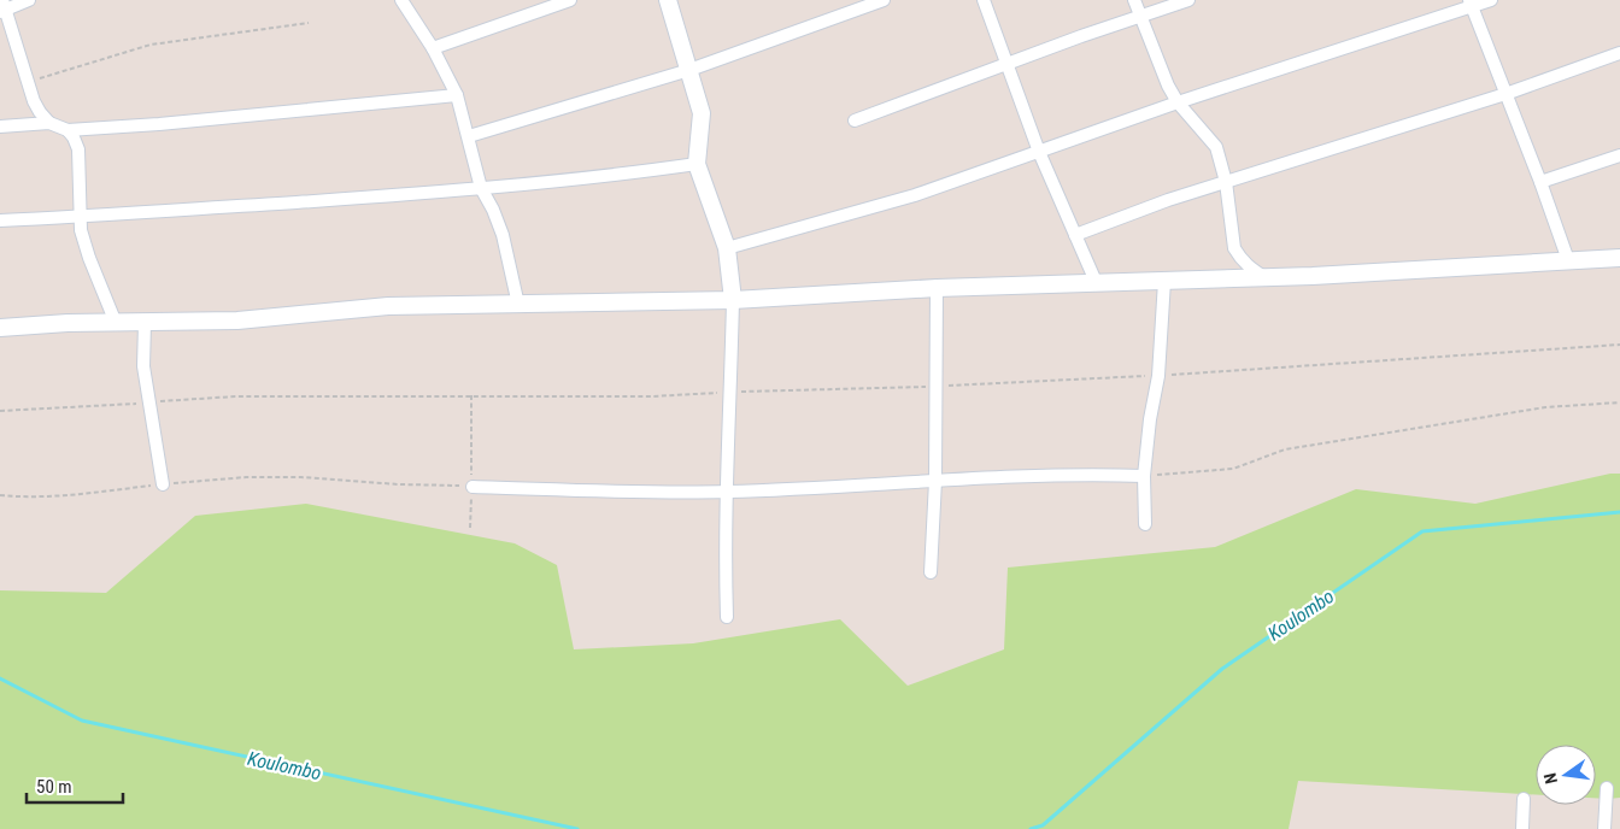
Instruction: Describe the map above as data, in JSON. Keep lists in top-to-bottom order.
{
  "water": ["Koulombo"],
  "scale_bar": "50 m",
  "north": "left"
}
